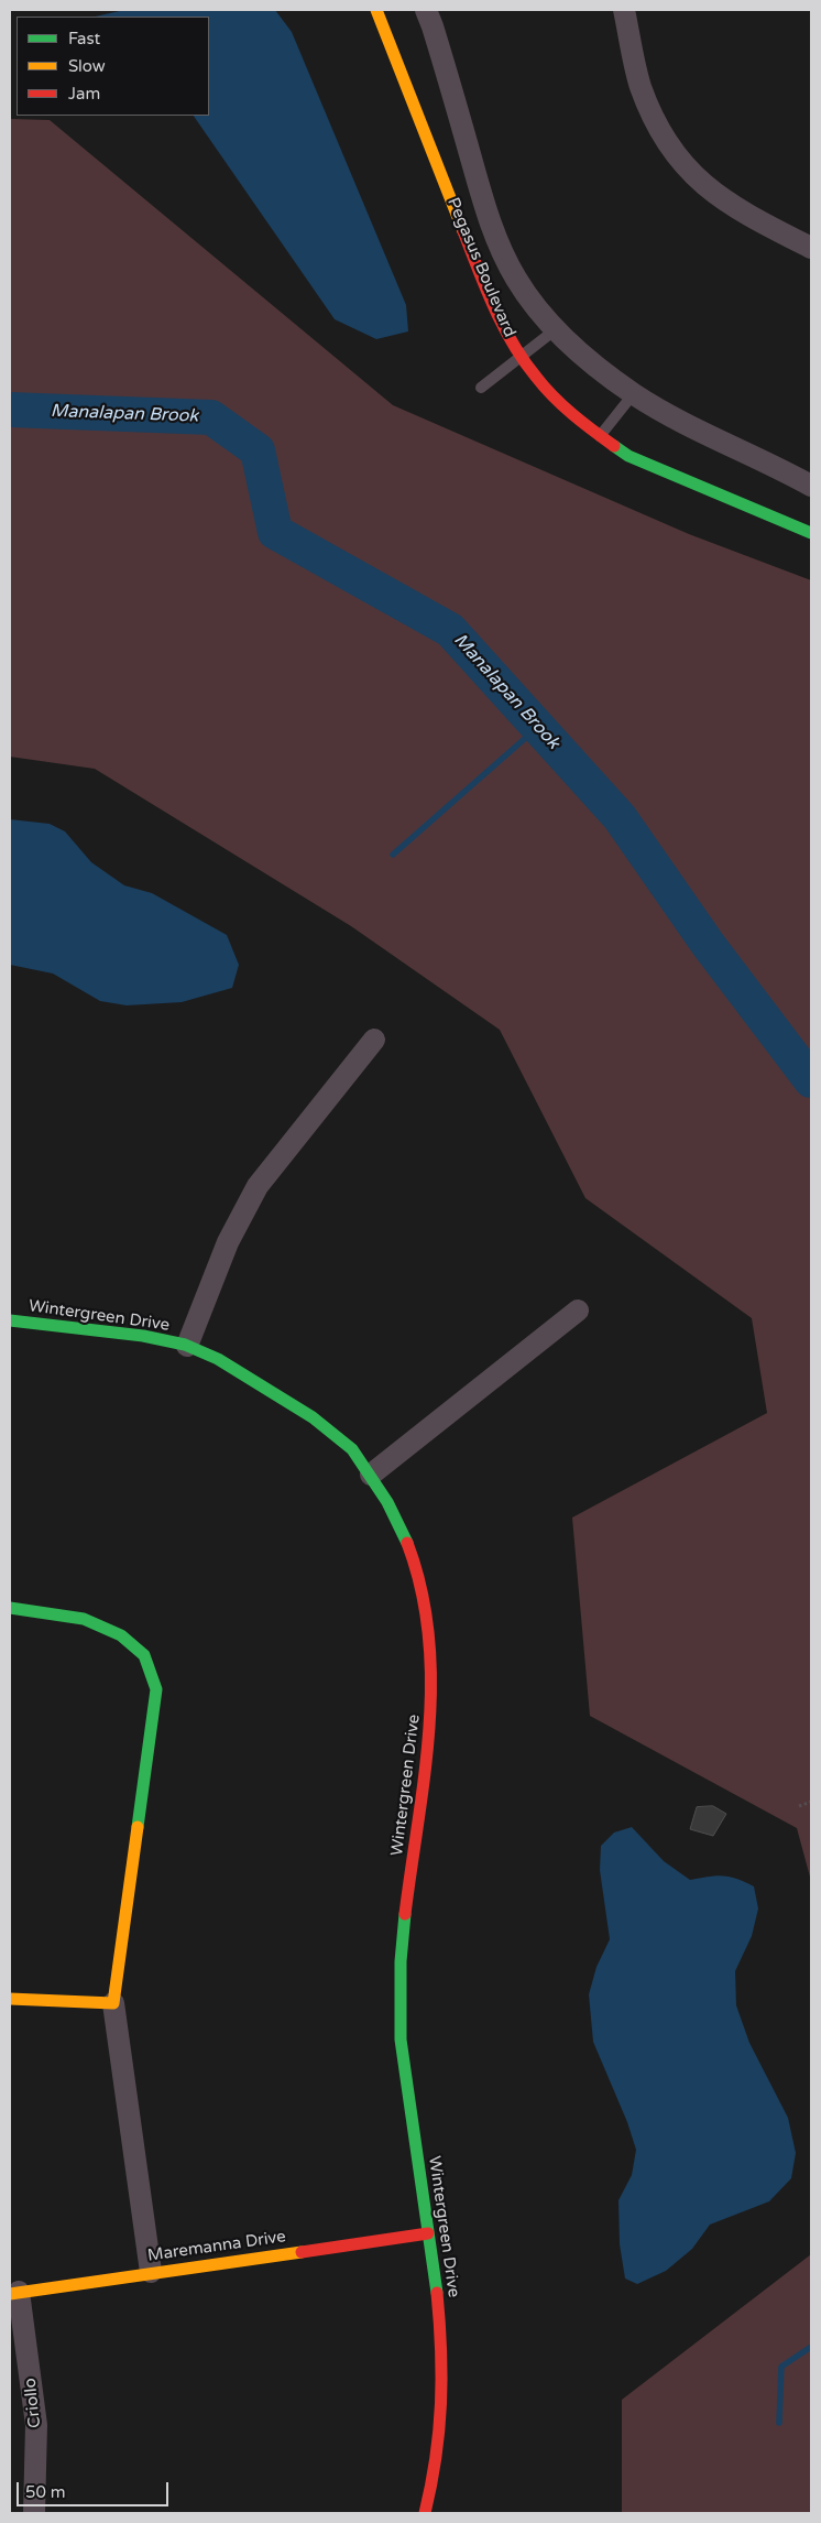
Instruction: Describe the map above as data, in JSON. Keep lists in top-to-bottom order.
{
  "streets": {
    "street": [
      "Pegasus Boulevard",
      "Wintergreen Drive",
      "Maremanna Drive",
      "Criollo"
    ]
  },
  "crossings": [
    ["Wintergreen Drive", "Maremanna Drive"],
    ["Maremanna Drive", "Criollo"]
  ],
  "water": ["Manalapan Brook"],
  "legend": ["Fast", "Slow", "Jam"],
  "scale_bar": "50 m"
}
